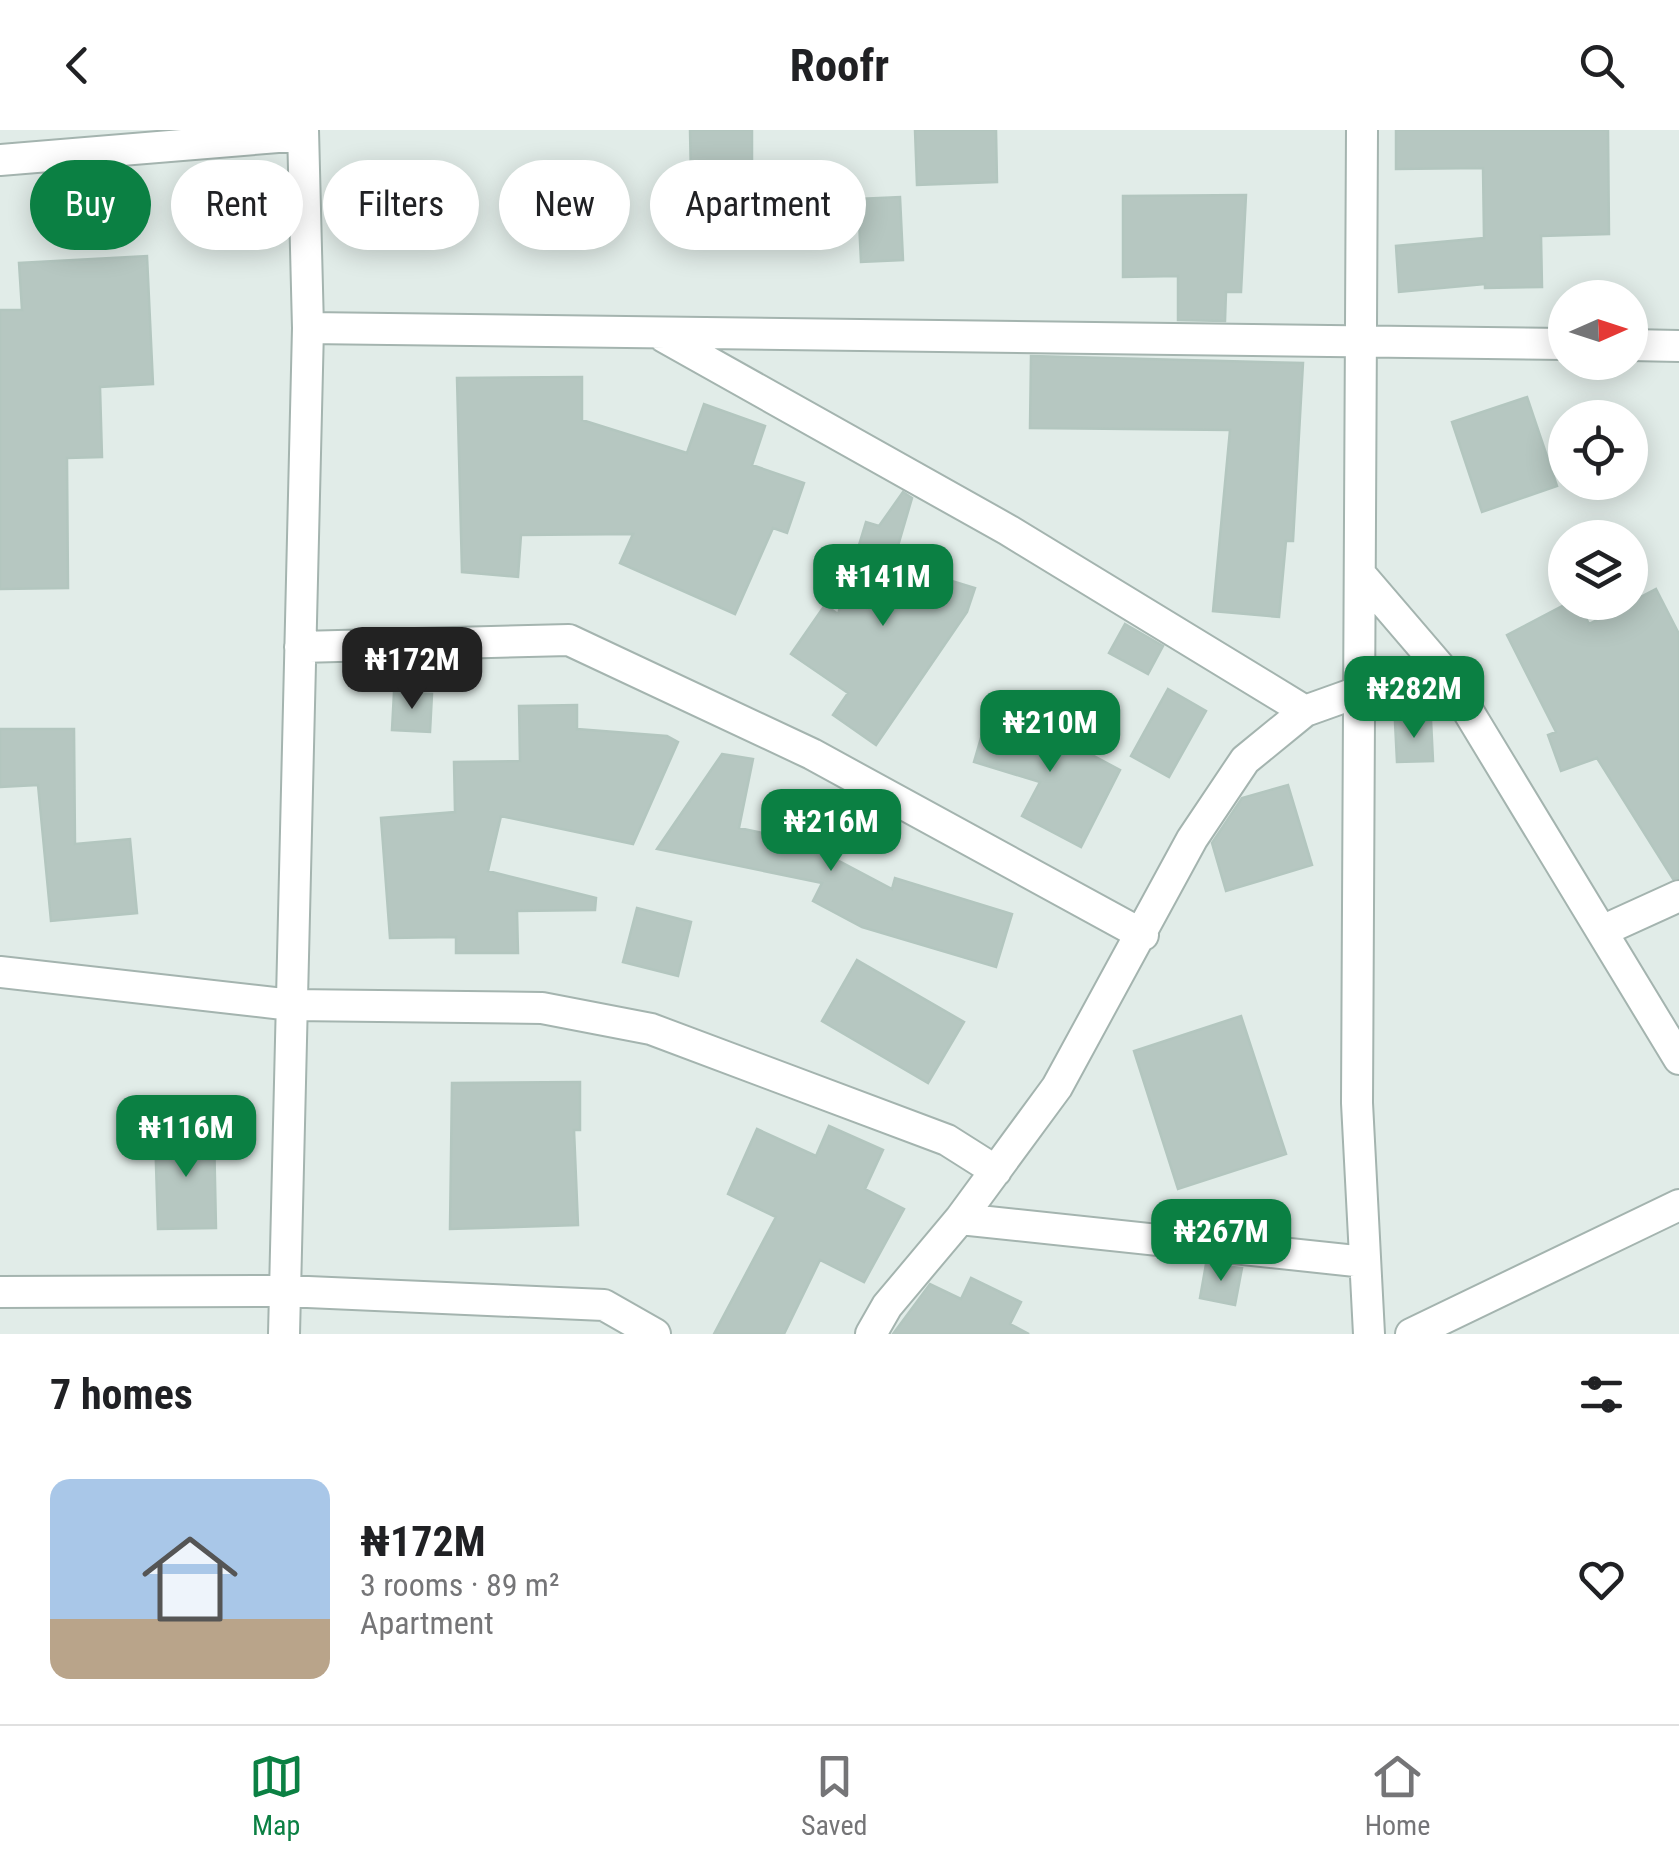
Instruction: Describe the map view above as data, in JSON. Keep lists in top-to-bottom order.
{
  "north": "right",
  "page": {
    "header": "Roofr",
    "chip": [
      "Buy",
      "Rent",
      "Filters",
      "New",
      "Apartment"
    ],
    "price": [
      "₦141M",
      "₦172M",
      "₦282M",
      "₦210M",
      "₦216M",
      "₦116M",
      "₦267M"
    ],
    "heading": "7 homes",
    "list": [
      {
        "name": "₦172M",
        "note": "3 rooms · 89 m² · Apartment"
      }
    ],
    "tabs": ["Map", "Saved", "Home"]
  }
}
